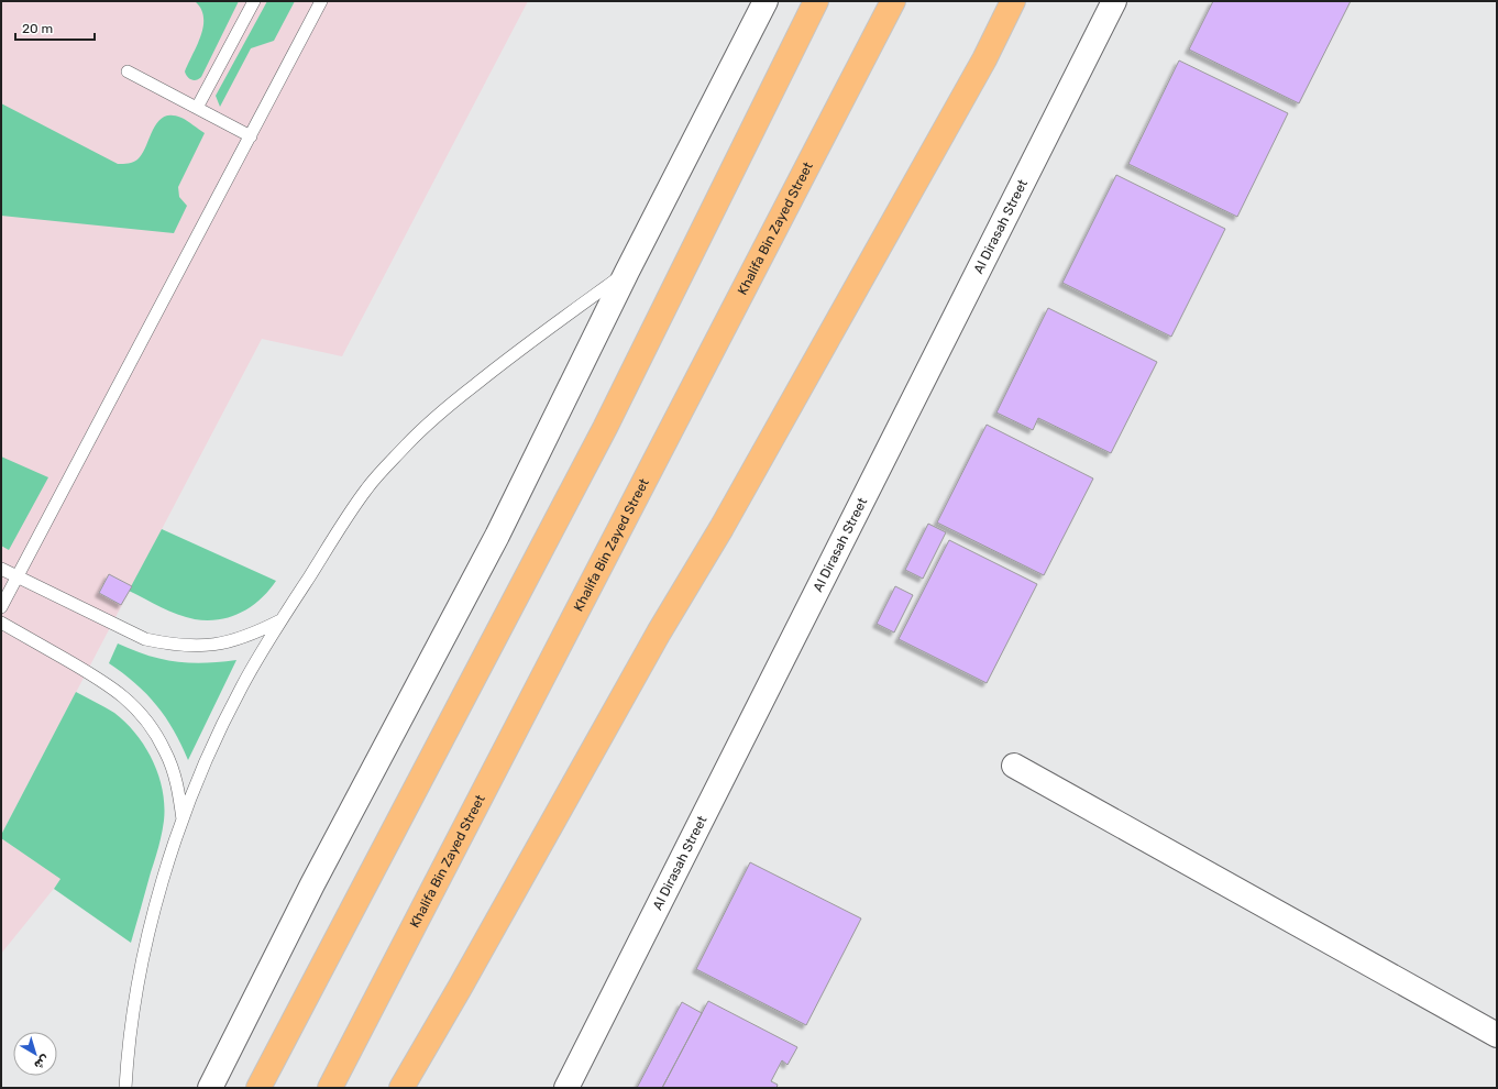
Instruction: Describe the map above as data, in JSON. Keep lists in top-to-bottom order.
{
  "streets": {
    "highway": ["Khalifa Bin Zayed Street"],
    "street": ["Al Dirasah Street"]
  },
  "scale_bar": "20 m",
  "north": "bottom right"
}
